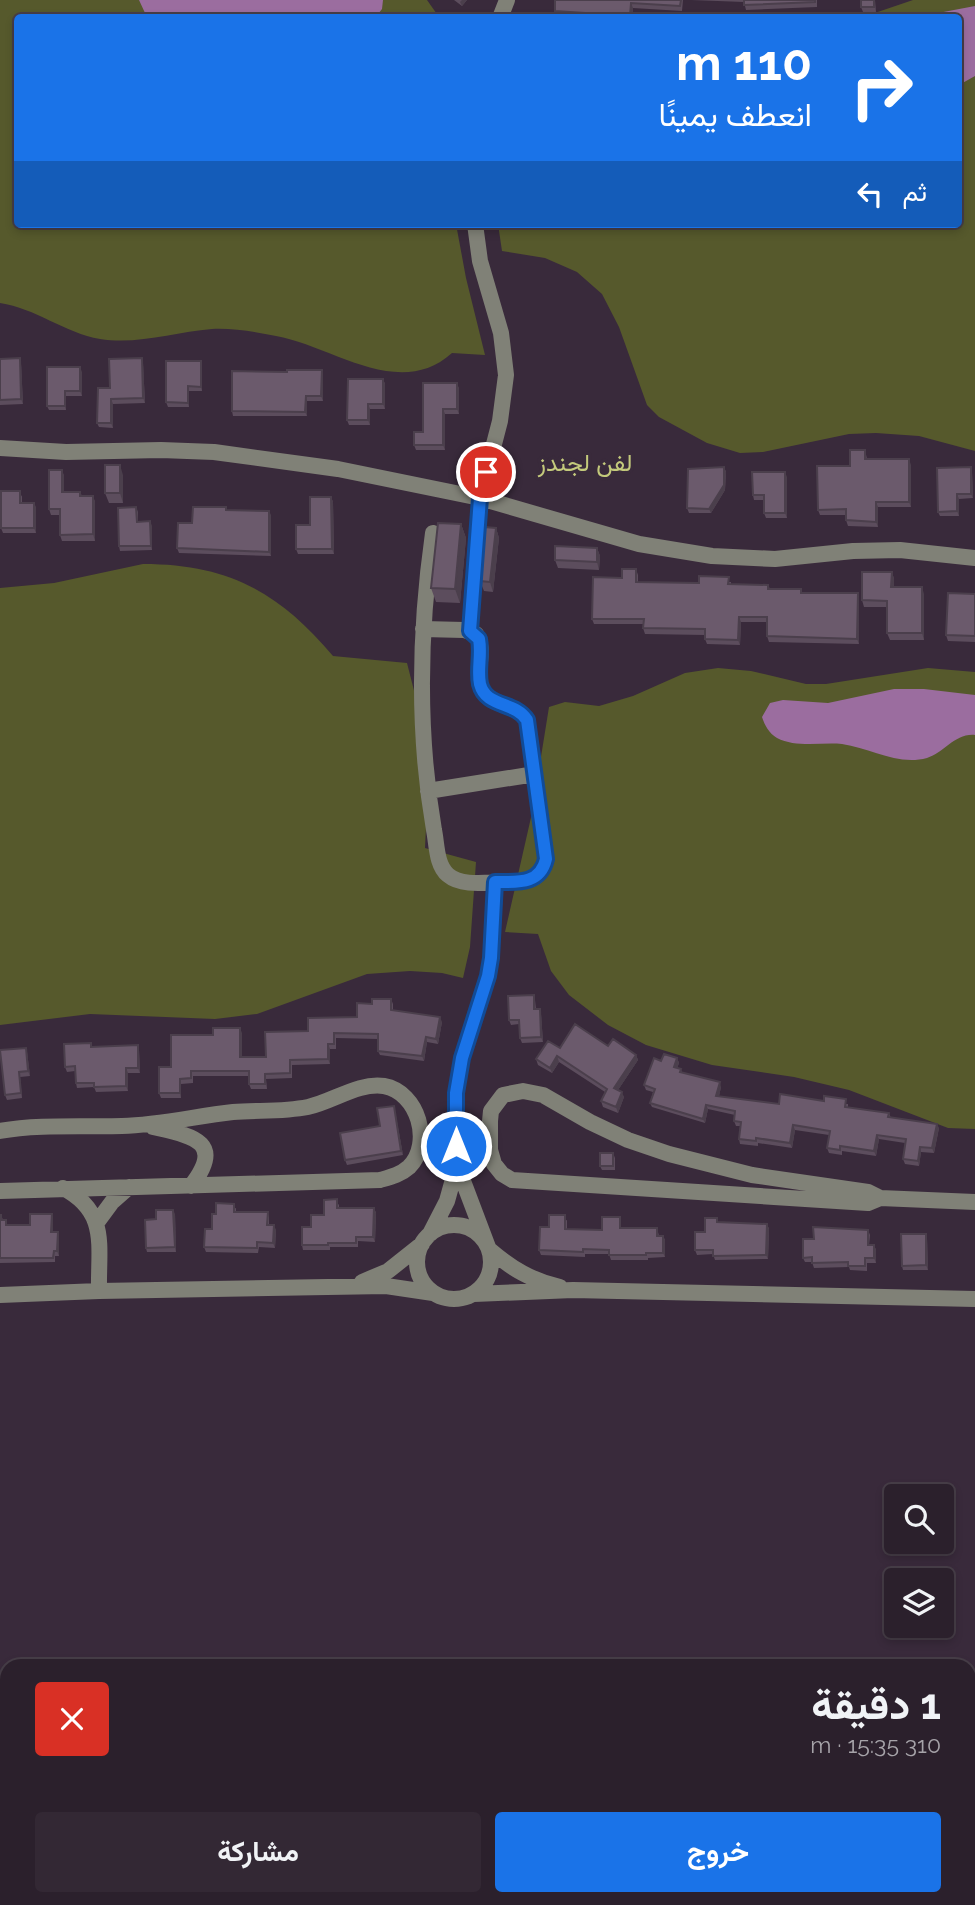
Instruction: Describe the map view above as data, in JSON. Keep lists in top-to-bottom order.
{
  "districts": ["لفن لجندز"],
  "page": {
    "turn": ["110 m", "انعطف يمينًا"],
    "then": "ثم",
    "heading": ["1 دقيقة", "310 m · 15:35"],
    "buttons": ["خروج", "مشاركة"]
  }
}
